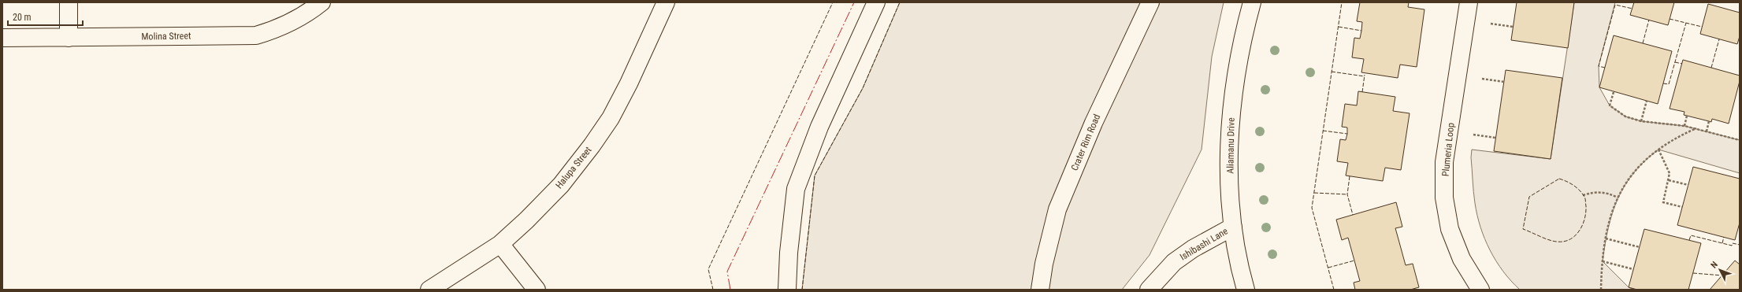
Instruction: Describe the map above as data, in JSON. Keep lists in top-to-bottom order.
{
  "streets": {
    "street": [
      "Molina Street",
      "Crater Rim Road",
      "Aliamanu Drive",
      "Plumeria Loop",
      "Halupa Street",
      "Ishibashi Lane"
    ]
  },
  "crossings": [
    ["Aliamanu Drive", "Ishibashi Lane"]
  ],
  "scale_bar": "20 m",
  "north": "top left"
}
